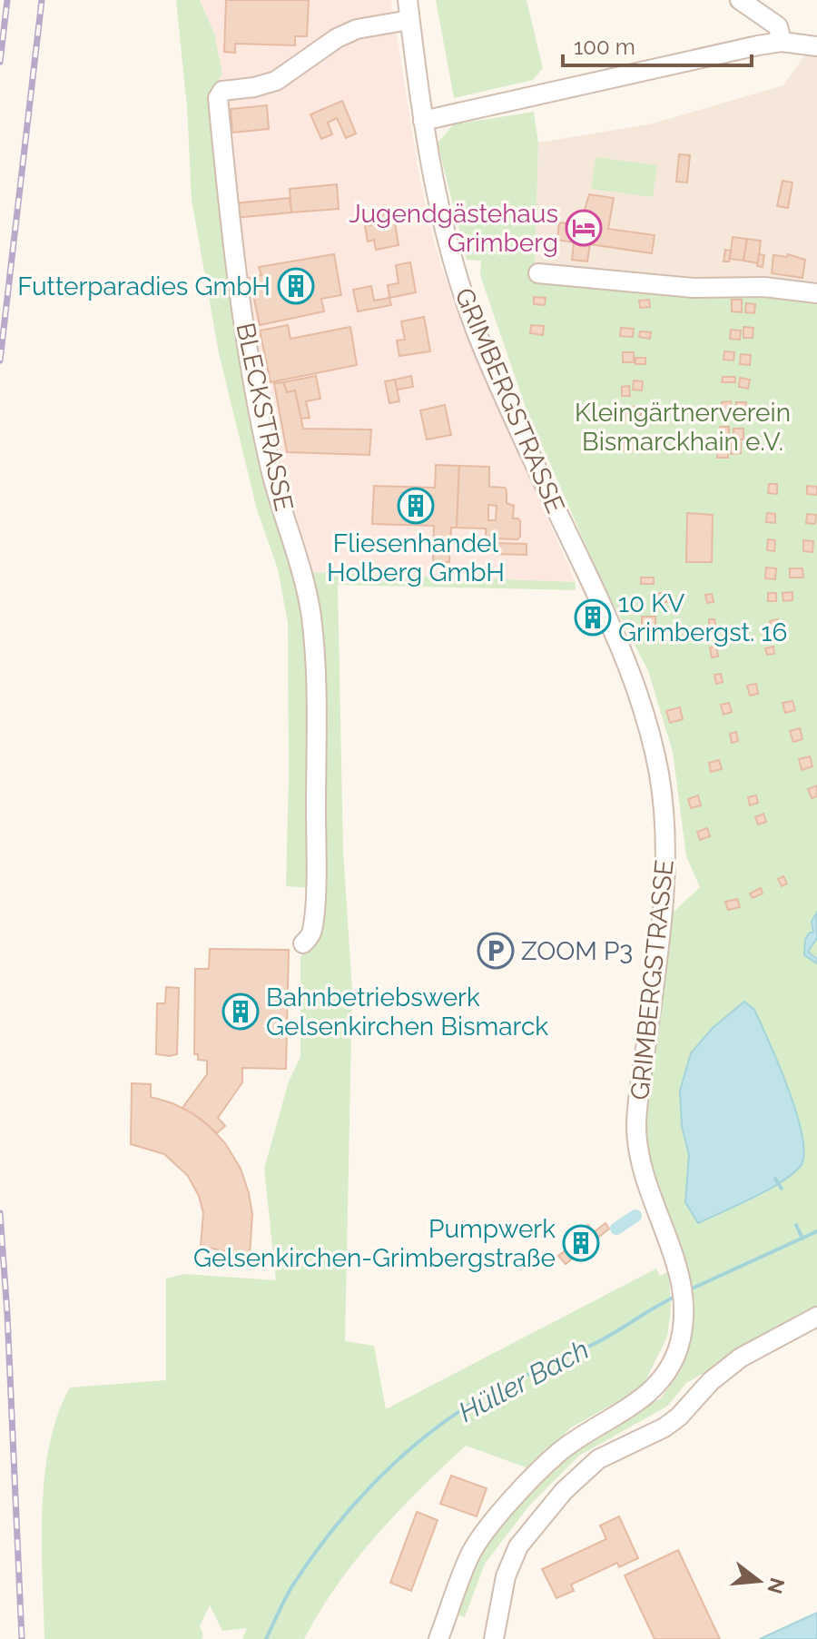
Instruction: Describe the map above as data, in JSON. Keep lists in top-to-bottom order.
{
  "streets": {
    "street": ["GRIMBERGSTRASSE", "BLECKSTRASSE"]
  },
  "crossings": [
    ["GRIMBERGSTRASSE", "BLECKSTRASSE"]
  ],
  "water": ["Hüller Bach"],
  "parks": ["Kleingärtnerverein Bismarckhain e.V."],
  "places": {
    "hotel": ["Jugendgästehaus Grimberg"],
    "building": [
      "Futterparadies GmbH",
      "Fliesenhandel Holberg GmbH",
      "10 KV Grimbergst. 16",
      "Bahnbetriebswerk Gelsenkirchen Bismarck",
      "Pumpwerk Gelsenkirchen-Grimbergstraße"
    ],
    "parking": ["ZOOM P3"]
  },
  "scale_bar": "100 m",
  "north": "right"
}
